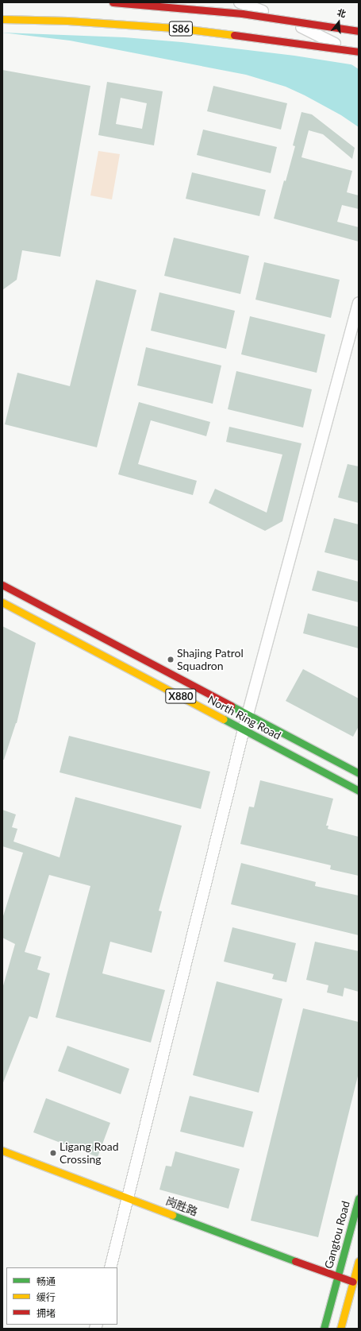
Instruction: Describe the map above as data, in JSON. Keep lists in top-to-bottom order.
{
  "streets": {
    "main road": [
      "S86",
      "X880",
      "North Ring Road",
      "岗胜路",
      "Gangtou Road"
    ]
  },
  "crossings": [
    ["岗胜路", "Gangtou Road"]
  ],
  "places": ["Shajing Patrol Squadron", "Ligang Road Crossing"],
  "legend": ["畅通", "缓行", "拥堵"],
  "north": "top"
}
